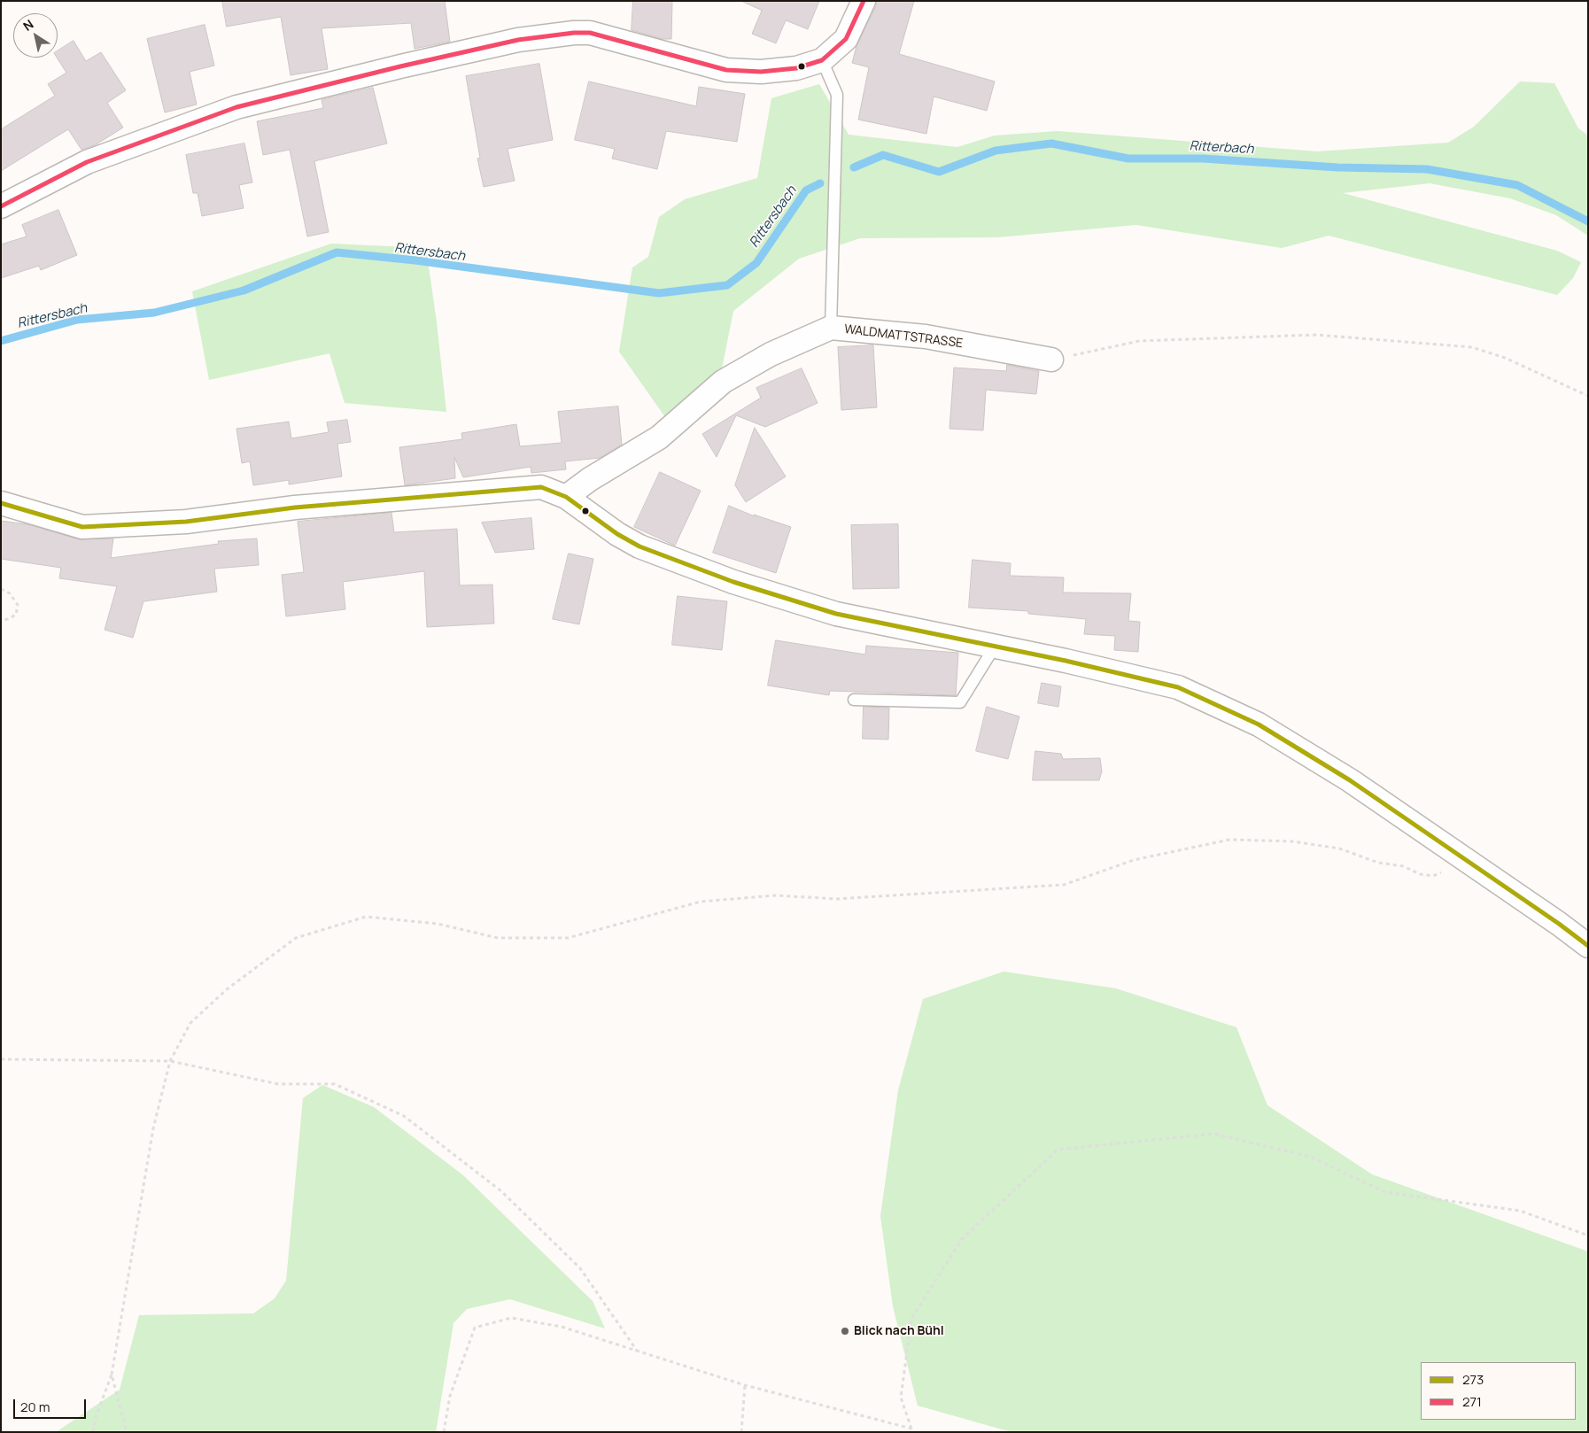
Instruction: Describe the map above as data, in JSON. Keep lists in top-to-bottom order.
{
  "streets": {
    "street": ["WALDMATTSTRASSE"]
  },
  "water": ["Ritterbach", "Rittersbach"],
  "places": ["Blick nach Bühl"],
  "lines": ["transit line 271", "transit line 273"],
  "legend": ["273", "271"],
  "scale_bar": "20 m",
  "north": "top left"
}
